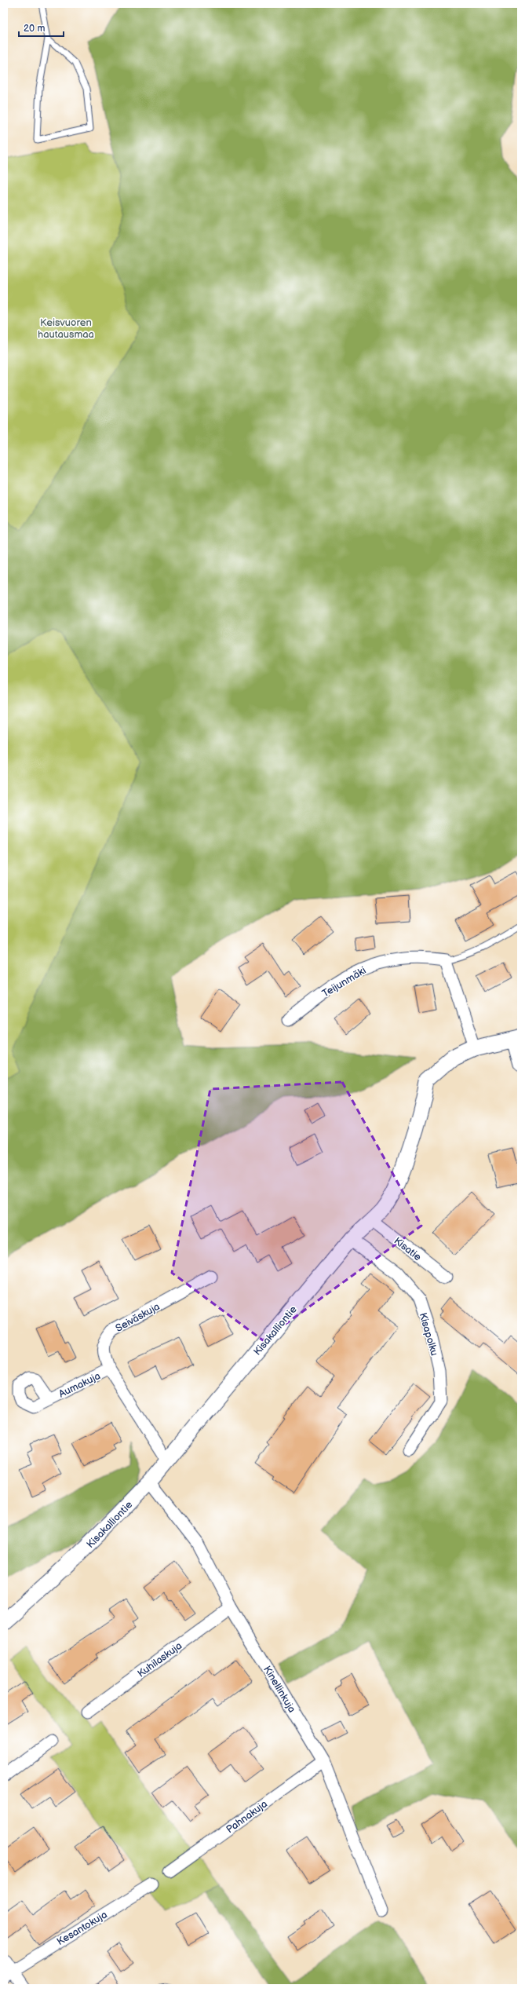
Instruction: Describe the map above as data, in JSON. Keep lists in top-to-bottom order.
{
  "streets": {
    "street": [
      "Teijunmäki",
      "Kisatie",
      "Seiväskuja",
      "Kisakalliontie",
      "Kisapolku",
      "Aumakuja",
      "Kuhilaskuja",
      "Kinellinkuja",
      "Pahnakuja",
      "Kesantokuja"
    ]
  },
  "crossings": [
    ["Kisatie", "Kisakalliontie"],
    ["Seiväskuja", "Kisakalliontie"],
    ["Seiväskuja", "Aumakuja"],
    ["Kisakalliontie", "Kisapolku"],
    ["Kisakalliontie", "Kinellinkuja"],
    ["Kuhilaskuja", "Kinellinkuja"],
    ["Kinellinkuja", "Pahnakuja"]
  ],
  "parks": ["Keisvuoren hautausmaa"],
  "scale_bar": "20 m"
}
